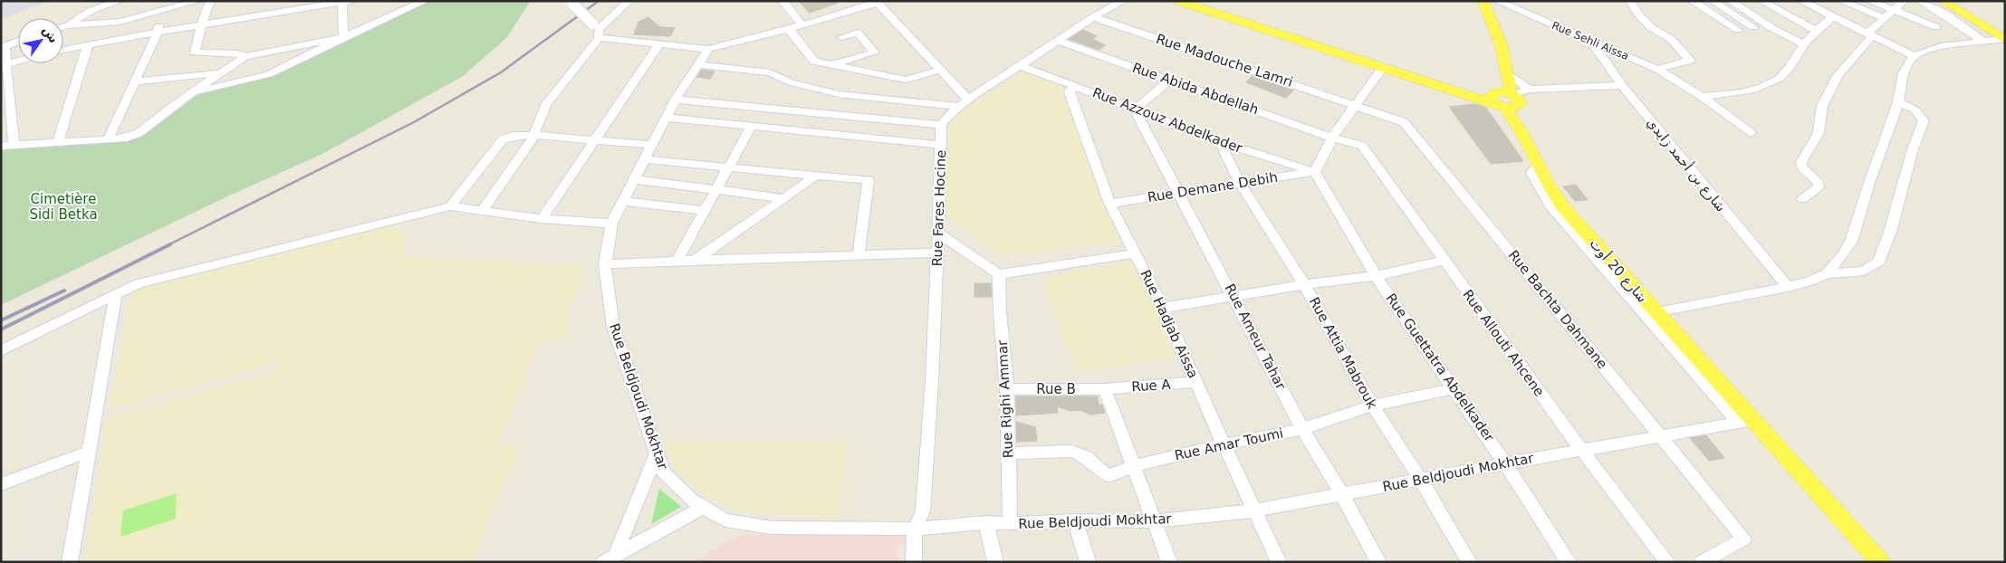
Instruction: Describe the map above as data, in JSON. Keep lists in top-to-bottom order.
{
  "streets": {
    "main road": ["شارع 20 أوت"],
    "street": [
      "Rue Sehli Aissa",
      "Rue Madouche Lamri",
      "Rue Abida Abdellah",
      "Rue Azzouz Abdelkader",
      "شارع بن أحمد زايدي",
      "Rue Demane Debih",
      "Rue Fares Hocine",
      "Rue Bachta Dahmane",
      "Rue Hadjab Aissa",
      "Rue Ameur Tahar",
      "Rue Allouti Ahcene",
      "Rue Attia Mabrouk",
      "Rue Guettatra Abdelkader",
      "Rue A",
      "Rue B",
      "Rue Beldjoudi Mokhtar",
      "Rue Righi Ammar",
      "Rue Amar Toumi"
    ]
  },
  "crossings": [
    ["Rue Sehli Aissa", "شارع بن أحمد زايدي"],
    ["Rue Madouche Lamri", "Rue Bachta Dahmane"],
    ["Rue Abida Abdellah", "Rue Allouti Ahcene"],
    ["Rue Azzouz Abdelkader", "Rue Demane Debih"],
    ["Rue Azzouz Abdelkader", "Rue Hadjab Aissa"],
    ["Rue Azzouz Abdelkader", "Rue Ameur Tahar"],
    ["Rue Azzouz Abdelkader", "Rue Attia Mabrouk"],
    ["Rue Azzouz Abdelkader", "Rue Guettatra Abdelkader"],
    ["Rue Demane Debih", "Rue Hadjab Aissa"],
    ["Rue Demane Debih", "Rue Ameur Tahar"],
    ["Rue Demane Debih", "Rue Attia Mabrouk"],
    ["Rue Demane Debih", "Rue Guettatra Abdelkader"],
    ["Rue Fares Hocine", "Rue Beldjoudi Mokhtar"],
    ["شارع 20 أوت", "Rue Beldjoudi Mokhtar"],
    ["Rue Bachta Dahmane", "Rue Beldjoudi Mokhtar"],
    ["Rue Hadjab Aissa", "Rue A"],
    ["Rue Hadjab Aissa", "Rue Beldjoudi Mokhtar"],
    ["Rue Hadjab Aissa", "Rue Amar Toumi"],
    ["Rue Ameur Tahar", "Rue Beldjoudi Mokhtar"],
    ["Rue Ameur Tahar", "Rue Amar Toumi"],
    ["Rue Allouti Ahcene", "Rue Beldjoudi Mokhtar"],
    ["Rue Attia Mabrouk", "Rue Beldjoudi Mokhtar"],
    ["Rue Attia Mabrouk", "Rue Amar Toumi"],
    ["Rue Guettatra Abdelkader", "Rue Beldjoudi Mokhtar"],
    ["Rue Guettatra Abdelkader", "Rue Amar Toumi"],
    ["Rue A", "Rue B"],
    ["Rue B", "Rue Righi Ammar"],
    ["Rue Beldjoudi Mokhtar", "Rue Righi Ammar"],
    ["Rue Righi Ammar", "Rue Amar Toumi"]
  ],
  "parks": ["Cimetière Sidi Betka"],
  "north": "top right"
}
